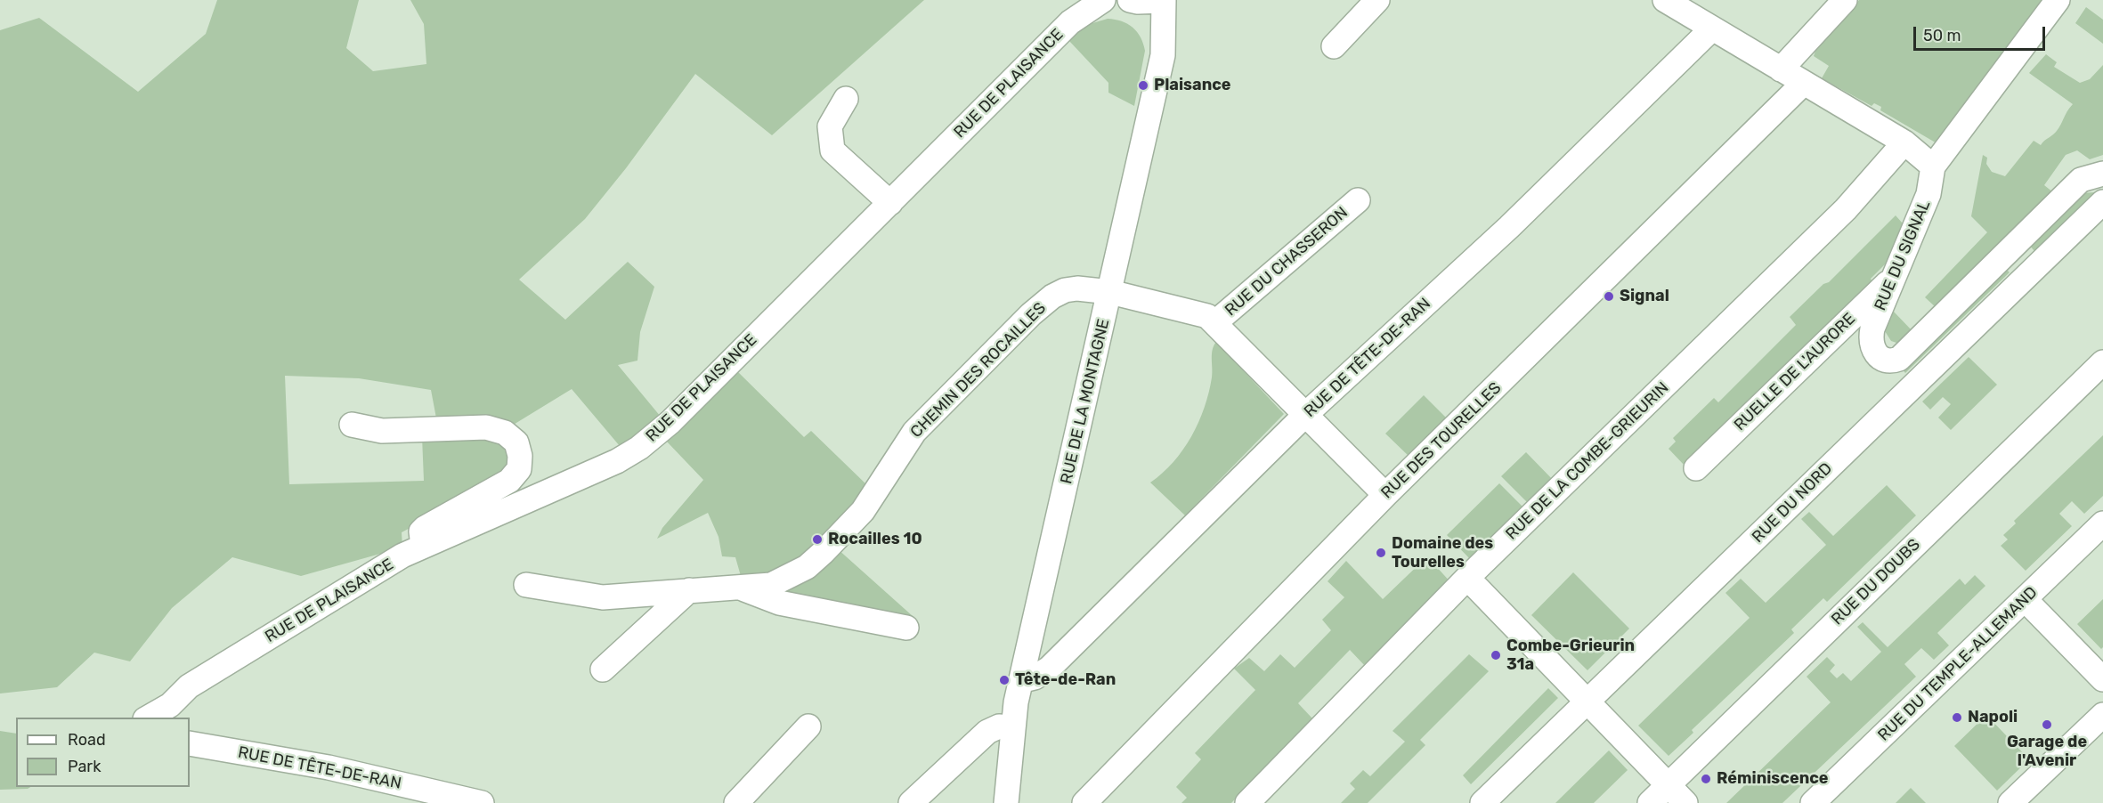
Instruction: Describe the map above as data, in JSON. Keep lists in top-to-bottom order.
{
  "streets": {
    "street": [
      "RUE DE PLAISANCE",
      "RUE DU SIGNAL",
      "RUE DU CHASSERON",
      "RUE DE TÊTE-DE-RAN",
      "CHEMIN DES ROCAILLES",
      "RUELLE DE L'AURORE",
      "RUE DE LA MONTAGNE",
      "RUE DES TOURELLES",
      "RUE DE LA COMBE-GRIEURIN",
      "RUE DU NORD",
      "RUE DU DOUBS",
      "RUE DU TEMPLE-ALLEMAND"
    ]
  },
  "crossings": [
    ["RUE DU SIGNAL", "RUELLE DE L'AURORE"],
    ["RUE DU CHASSERON", "CHEMIN DES ROCAILLES"],
    ["RUE DE TÊTE-DE-RAN", "CHEMIN DES ROCAILLES"],
    ["RUE DE TÊTE-DE-RAN", "RUE DE LA MONTAGNE"],
    ["CHEMIN DES ROCAILLES", "RUE DE LA MONTAGNE"],
    ["CHEMIN DES ROCAILLES", "RUE DES TOURELLES"]
  ],
  "places": [
    "Plaisance",
    "Signal",
    "Rocailles 10",
    "Domaine des Tourelles",
    "Combe-Grieurin 31a",
    "Tête-de-Ran",
    "Napoli",
    "Garage de l'Avenir",
    "Réminiscence"
  ],
  "legend": ["Road", "Park"],
  "scale_bar": "50 m"
}
